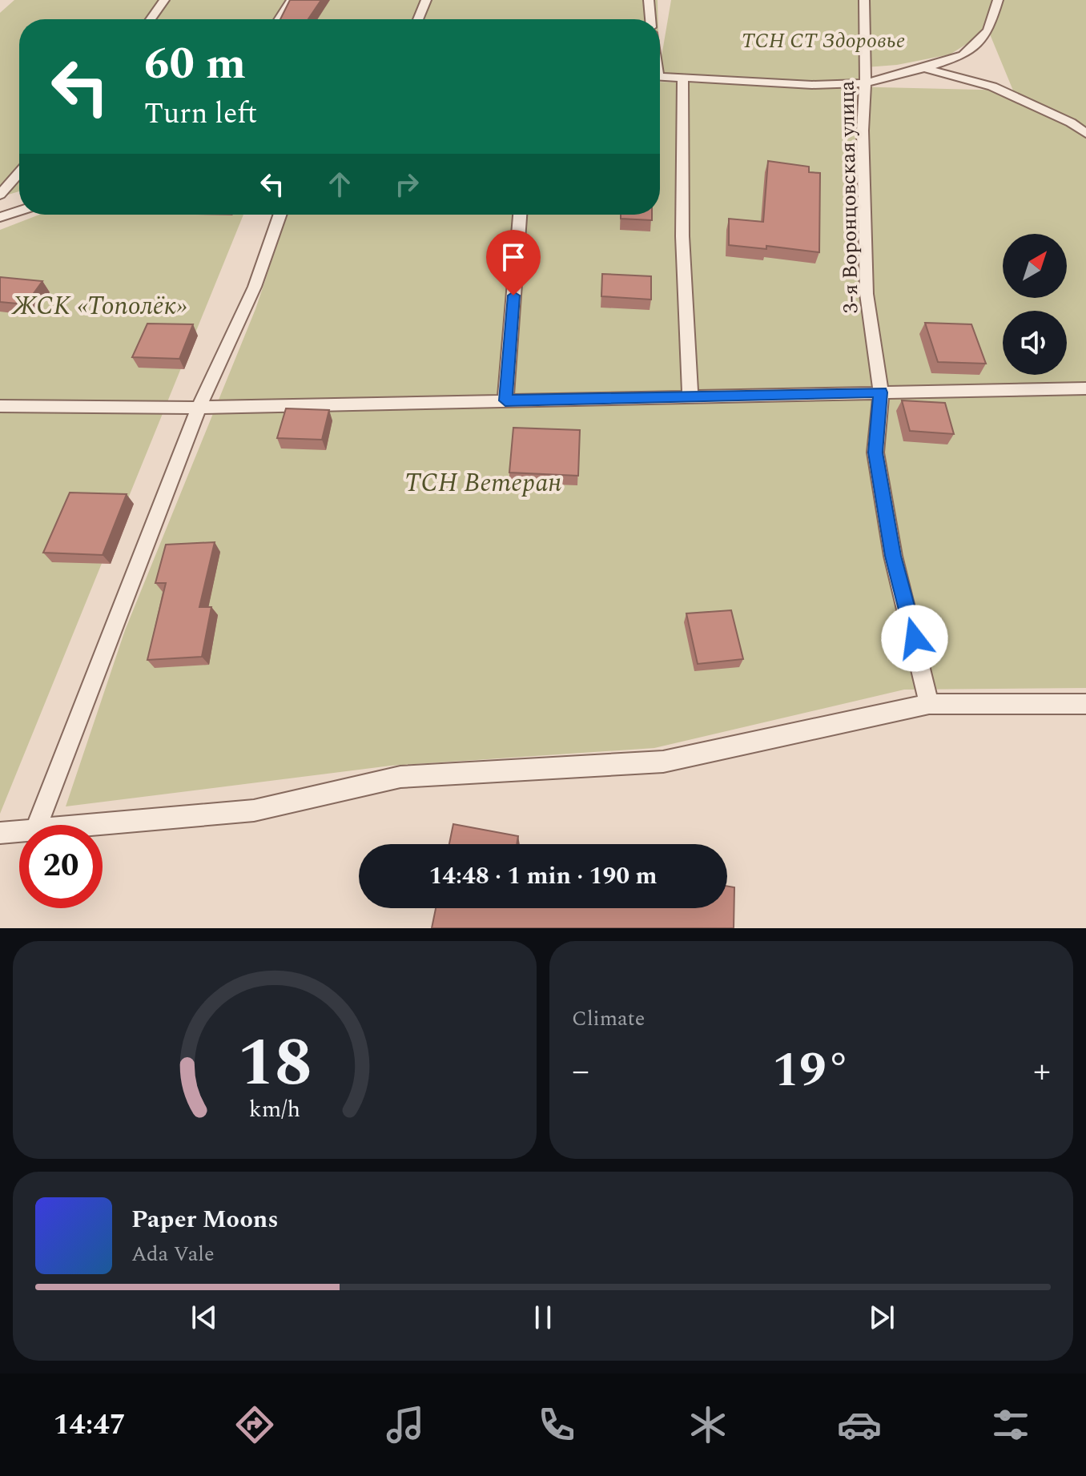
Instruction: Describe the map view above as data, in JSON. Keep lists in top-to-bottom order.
{
  "streets": {
    "lane": ["3-я Воронцовская улица"]
  },
  "parks": ["ТСН СТ Здоровье", "ЖСК «Тополёк»", "ТСН Ветеран"],
  "north": "top right",
  "page": {
    "turn": ["60 m", "Turn left"],
    "limit": "20",
    "trip": "14:48 · 1 min · 190 m",
    "tile": "Climate",
    "heat": ["−", "19°", "+"],
    "song": ["Paper Moons", "Ada Vale"],
    "tabs": "14:47",
    "gauge": ["18", "km/h"]
  }
}
